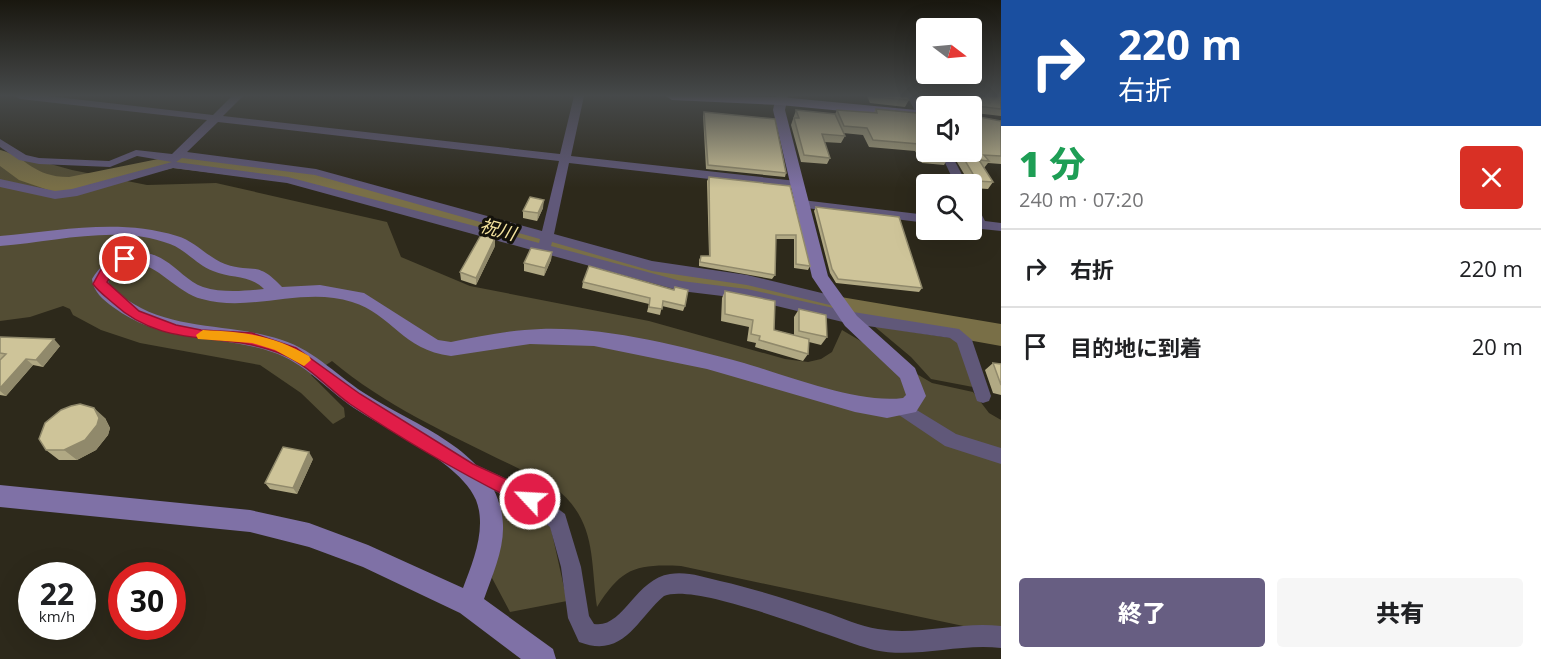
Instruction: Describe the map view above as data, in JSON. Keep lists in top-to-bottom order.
{
  "water": ["祝川"],
  "north": "right",
  "page": {
    "turn": ["220 m", "右折"],
    "heading": ["1 分", "240 m · 07:20"],
    "list": [
      {
        "name": "右折",
        "value": "220 m"
      },
      {
        "name": "目的地に到着",
        "value": "20 m"
      }
    ],
    "speed": "22 km/h",
    "limit": "30",
    "buttons": ["終了", "共有"]
  }
}
